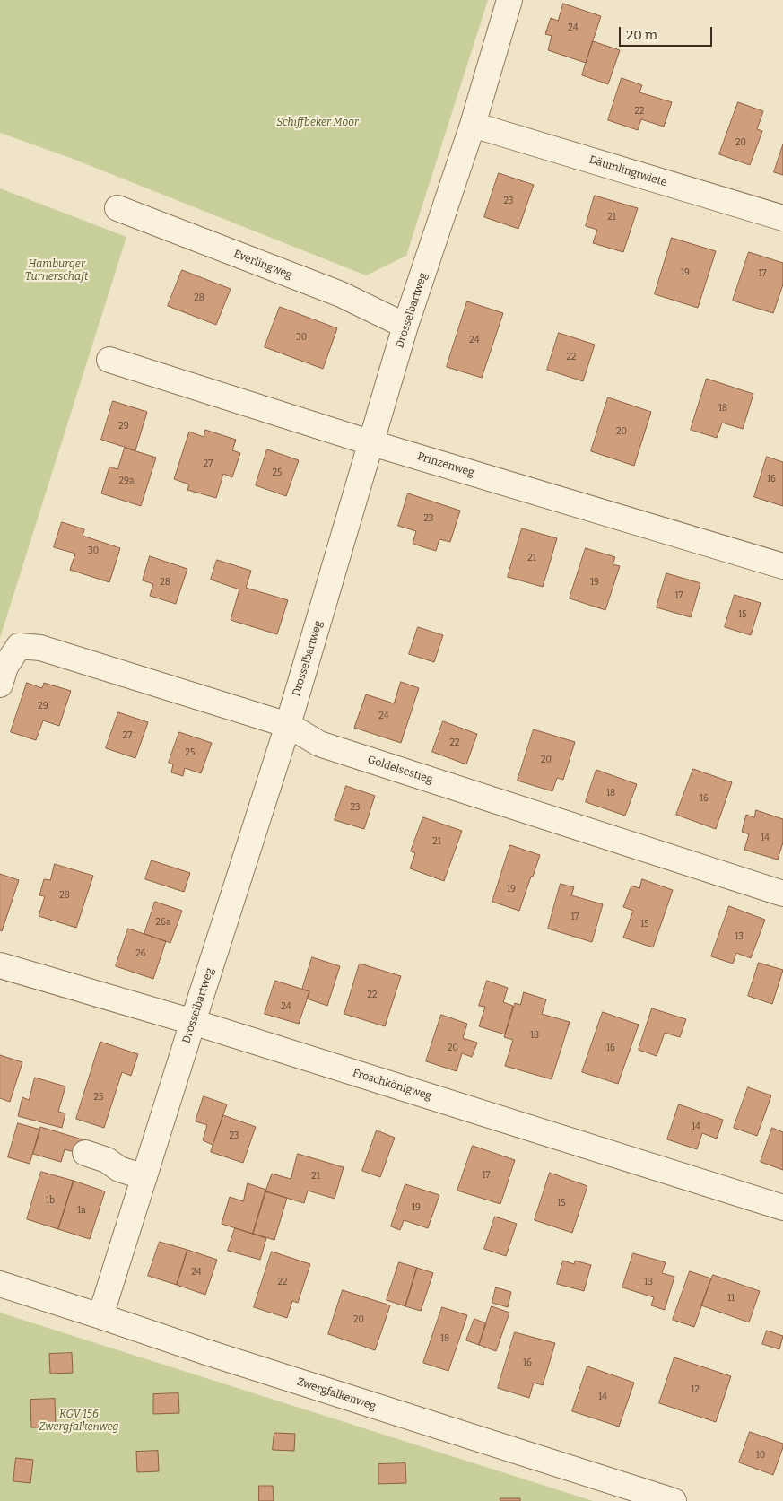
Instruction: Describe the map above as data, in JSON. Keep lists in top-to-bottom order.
{
  "streets": {
    "street": [
      "Däumlingtwiete",
      "Everlingweg",
      "Drosselbartweg",
      "Prinzenweg",
      "Goldelsestieg",
      "Froschkönigweg",
      "Zwergfalkenweg"
    ]
  },
  "crossings": [
    ["Däumlingtwiete", "Drosselbartweg"],
    ["Everlingweg", "Drosselbartweg"],
    ["Drosselbartweg", "Prinzenweg"],
    ["Drosselbartweg", "Goldelsestieg"],
    ["Drosselbartweg", "Froschkönigweg"],
    ["Drosselbartweg", "Zwergfalkenweg"]
  ],
  "parks": ["Schiffbeker Moor", "Hamburger Turnerschaft", "KGV 156 Zwergfalkenweg"],
  "house_numbers": [
    "24",
    "22",
    "20",
    "23",
    "21",
    "19",
    "17",
    "28",
    "30",
    "24",
    "22",
    "18",
    "29",
    "20",
    "27",
    "25",
    "16",
    "29a",
    "23",
    "30",
    "21",
    "28",
    "19",
    "17",
    "15",
    "29",
    "24",
    "27",
    "22",
    "25",
    "20",
    "18",
    "16",
    "23",
    "14",
    "21",
    "19",
    "28",
    "17",
    "26a",
    "15",
    "13",
    "26",
    "22",
    "24",
    "18",
    "20",
    "16",
    "25",
    "14",
    "23",
    "17",
    "21",
    "1b",
    "15",
    "19",
    "1a",
    "24",
    "22",
    "13",
    "11",
    "20",
    "18",
    "16",
    "12",
    "14",
    "10"
  ],
  "scale_bar": "20 m"
}
